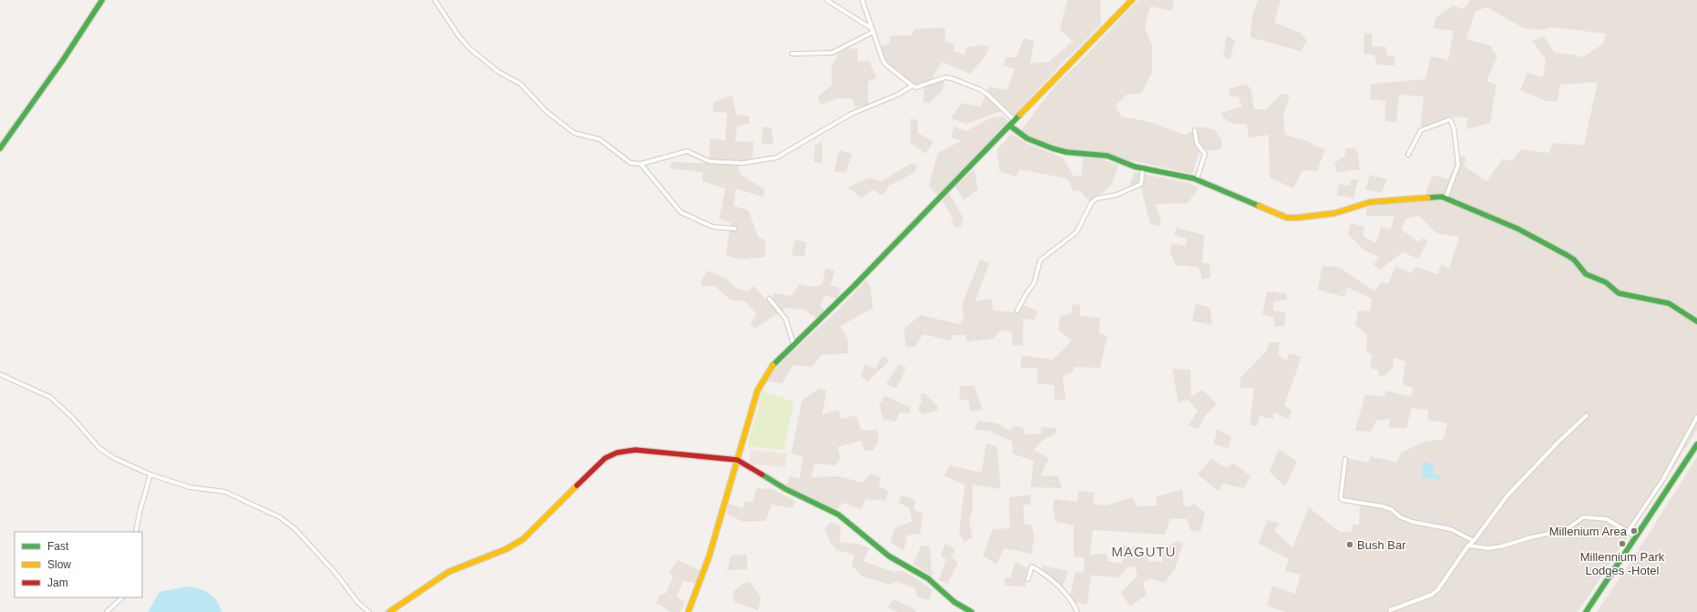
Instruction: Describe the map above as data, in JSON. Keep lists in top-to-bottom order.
{
  "districts": ["MAGUTU"],
  "places": ["Millenium Area", "Millennium Park Lodges -Hotel", "Bush Bar"],
  "legend": ["Fast", "Slow", "Jam"]
}
